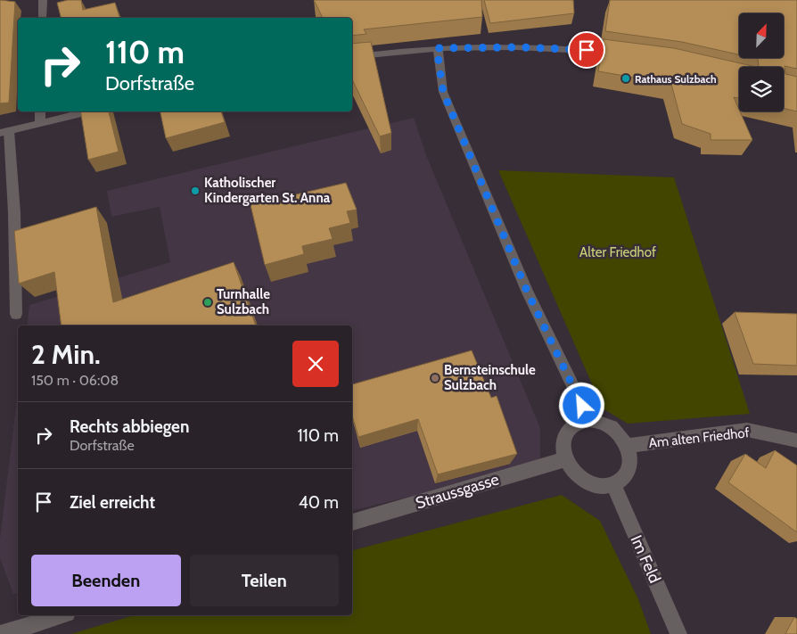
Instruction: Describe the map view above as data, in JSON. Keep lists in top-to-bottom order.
{
  "streets": {
    "street": ["Am alten Friedhof", "Straussgasse", "Im Feld"]
  },
  "crossings": [
    ["Am alten Friedhof", "Straussgasse"],
    ["Am alten Friedhof", "Im Feld"],
    ["Straussgasse", "Im Feld"]
  ],
  "parks": ["Alter Friedhof"],
  "places": [
    "Rathaus Sulzbach",
    "Katholischer Kindergarten St. Anna",
    "Turnhalle Sulzbach",
    "Bernsteinschule Sulzbach"
  ],
  "north": "top right",
  "page": {
    "turn": ["110 m", "Dorfstraße"],
    "heading": ["2 Min.", "150 m · 06:08"],
    "list": [
      {
        "name": "Rechts abbiegen",
        "note": "Dorfstraße",
        "value": "110 m"
      },
      {
        "name": "Ziel erreicht",
        "value": "40 m"
      }
    ],
    "buttons": ["Beenden", "Teilen"]
  }
}
